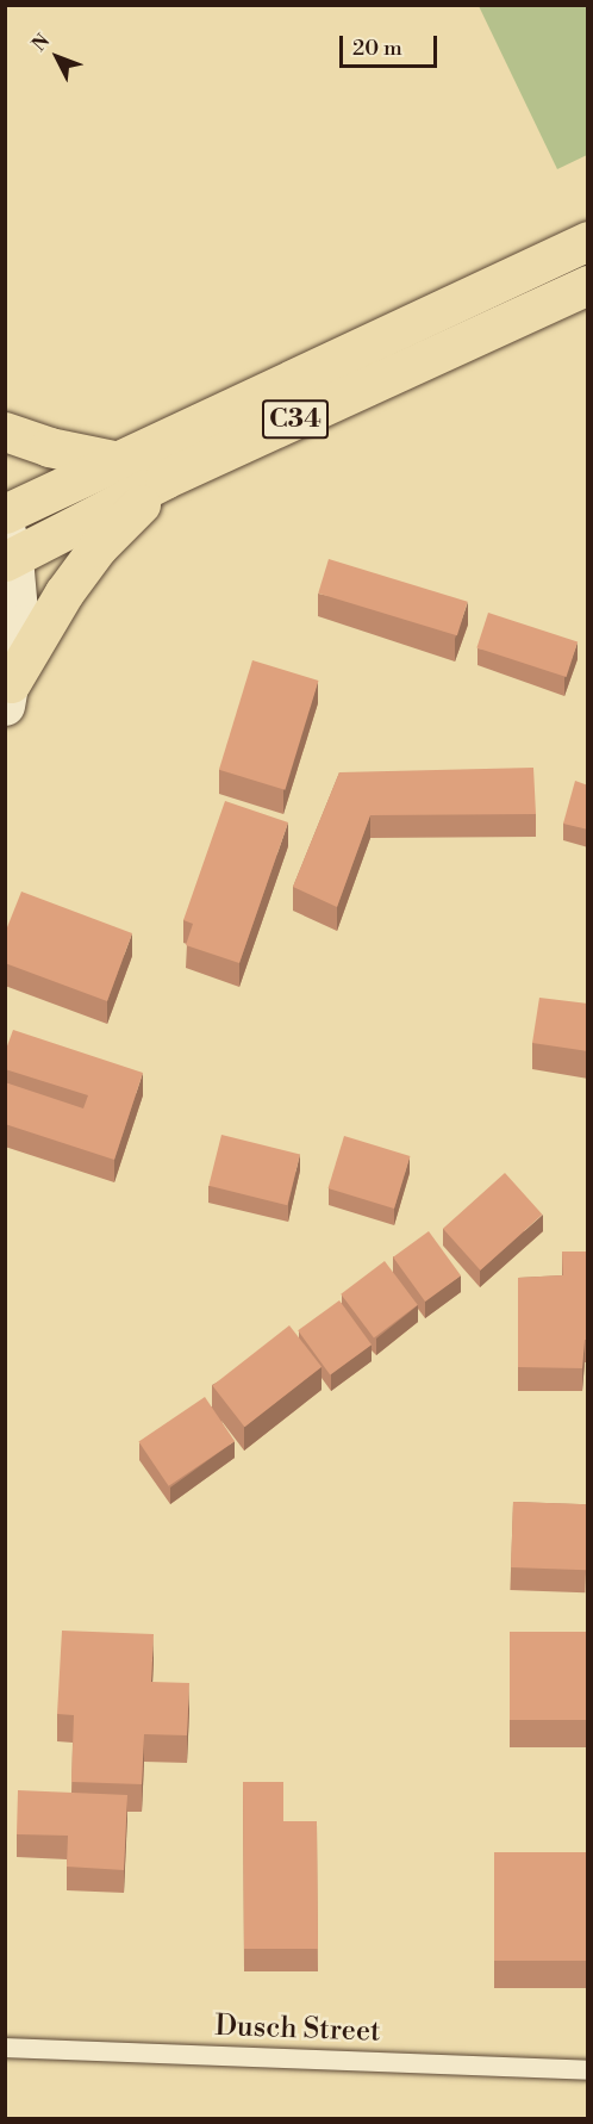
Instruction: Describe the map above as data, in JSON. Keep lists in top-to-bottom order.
{
  "streets": {
    "main road": ["C34"],
    "lane": ["Dusch Street"]
  },
  "scale_bar": "20 m",
  "north": "top left"
}
